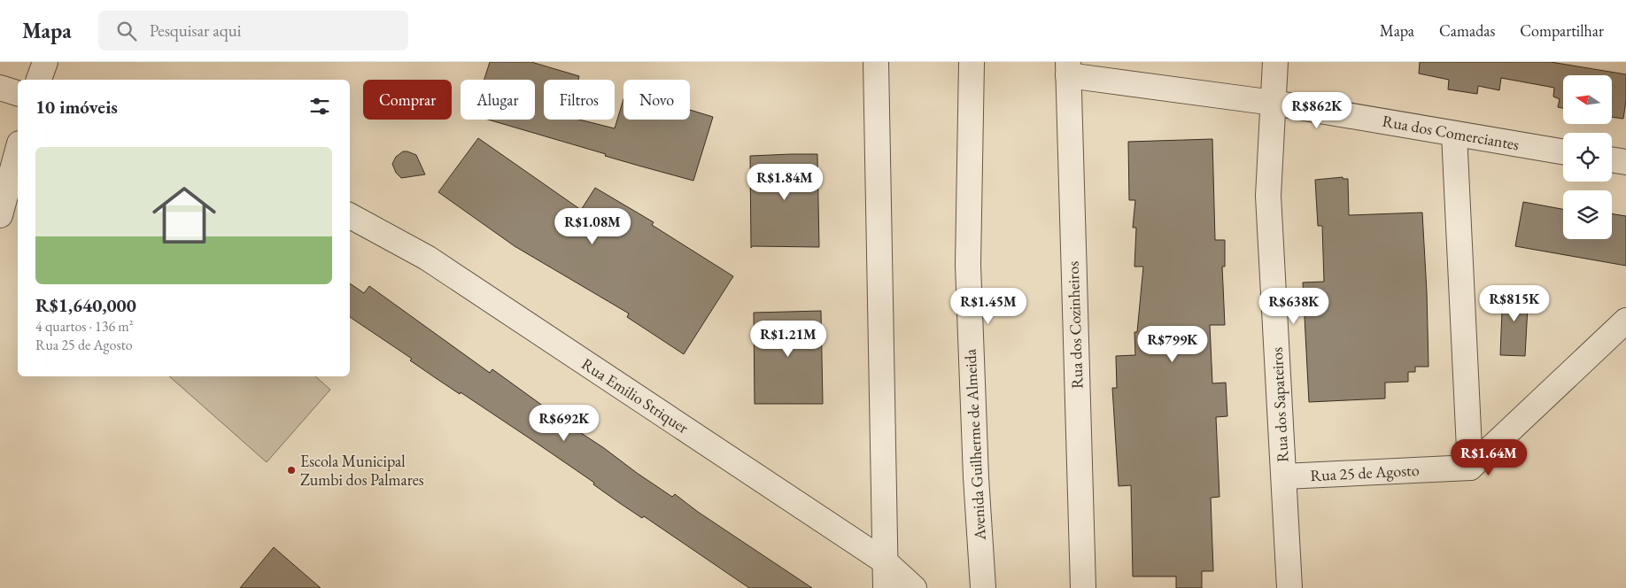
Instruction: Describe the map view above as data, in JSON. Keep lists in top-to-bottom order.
{
  "streets": {
    "street": [
      "Rua dos Comerciantes",
      "Rua dos Cozinheiros",
      "Rua Emilio Striquer",
      "Rua dos Sapateiros",
      "Avenida Guilherme de Almeida",
      "Rua 25 de Agosto"
    ]
  },
  "crossings": [
    ["Rua dos Comerciantes", "Rua dos Cozinheiros"],
    ["Rua dos Comerciantes", "Rua dos Sapateiros"],
    ["Rua dos Sapateiros", "Rua 25 de Agosto"]
  ],
  "places": ["Escola Municipal Zumbi dos Palmares"],
  "north": "left",
  "page": {
    "header": "Mapa",
    "search": "Pesquisar aqui",
    "nav": ["Mapa", "Camadas", "Compartilhar"],
    "chip": [
      "Comprar",
      "Alugar",
      "Filtros",
      "Novo"
    ],
    "heading": "10 imóveis",
    "price": [
      "R$862K",
      "R$1.84M",
      "R$1.08M",
      "R$815K",
      "R$1.45M",
      "R$638K",
      "R$1.21M",
      "R$799K",
      "R$692K",
      "R$1.64M"
    ],
    "list": [
      {
        "name": "R$1,640,000",
        "note": "4 quartos · 136 m² · Rua 25 de Agosto"
      }
    ]
  }
}
